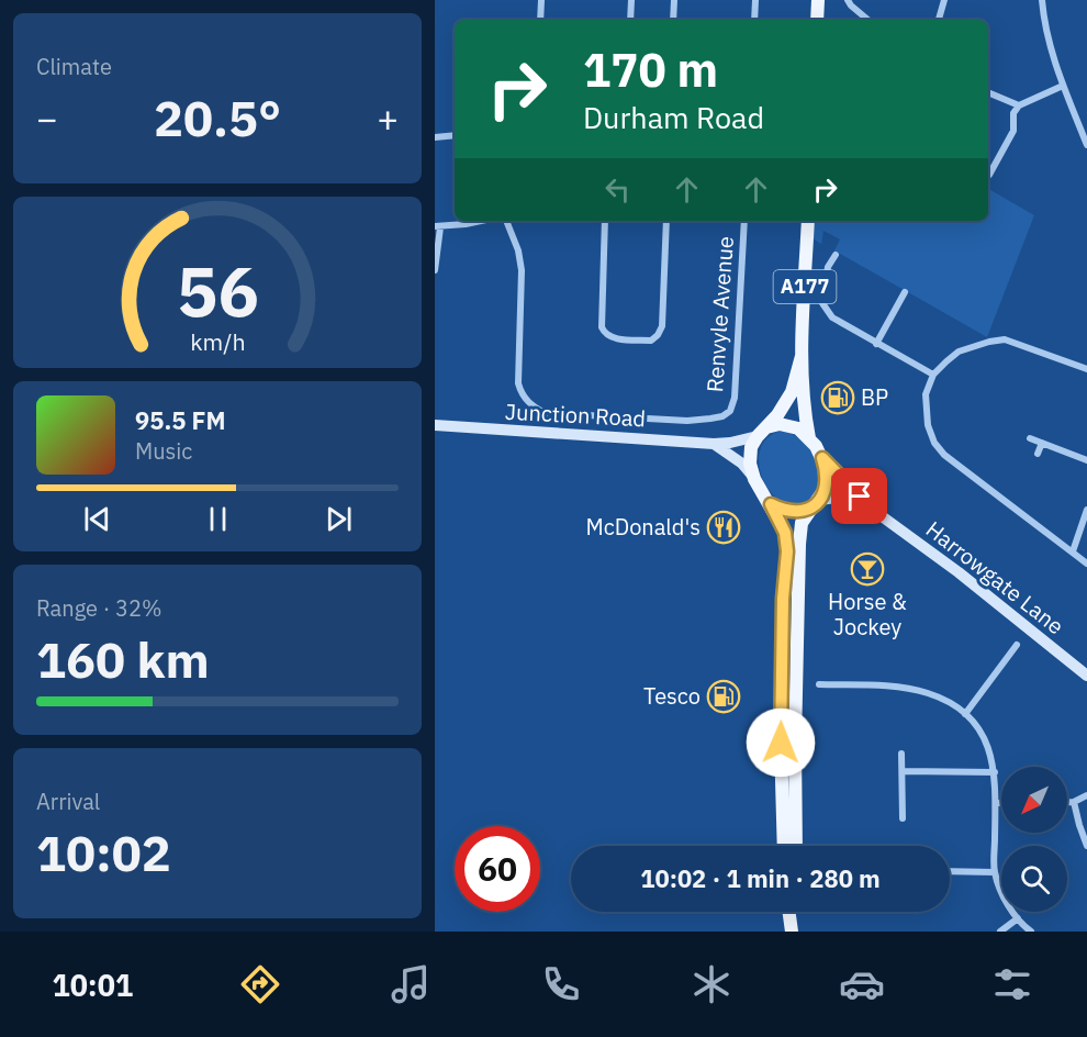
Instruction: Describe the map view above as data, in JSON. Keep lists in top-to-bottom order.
{
  "streets": {
    "main road": ["A177"],
    "street": ["Renvyle Avenue", "Junction Road", "Harrowgate Lane"]
  },
  "crossings": [
    ["A177", "Junction Road"],
    ["A177", "Harrowgate Lane"],
    ["Junction Road", "Harrowgate Lane"]
  ],
  "places": {
    "fuel station": ["BP", "Tesco"],
    "restaurant": ["McDonald's"],
    "bar": ["Horse & Jockey"]
  },
  "north": "bottom left",
  "page": {
    "tile": [
      "Climate",
      ["Range · 32%", "160 km"],
      ["Arrival", "10:02"]
    ],
    "turn": ["170 m", "Durham Road"],
    "heat": ["−", "20.5°", "+"],
    "song": ["95.5 FM", "Music"],
    "limit": "60",
    "trip": "10:02 · 1 min · 280 m",
    "tabs": "10:01",
    "gauge": ["56", "km/h"]
  }
}
